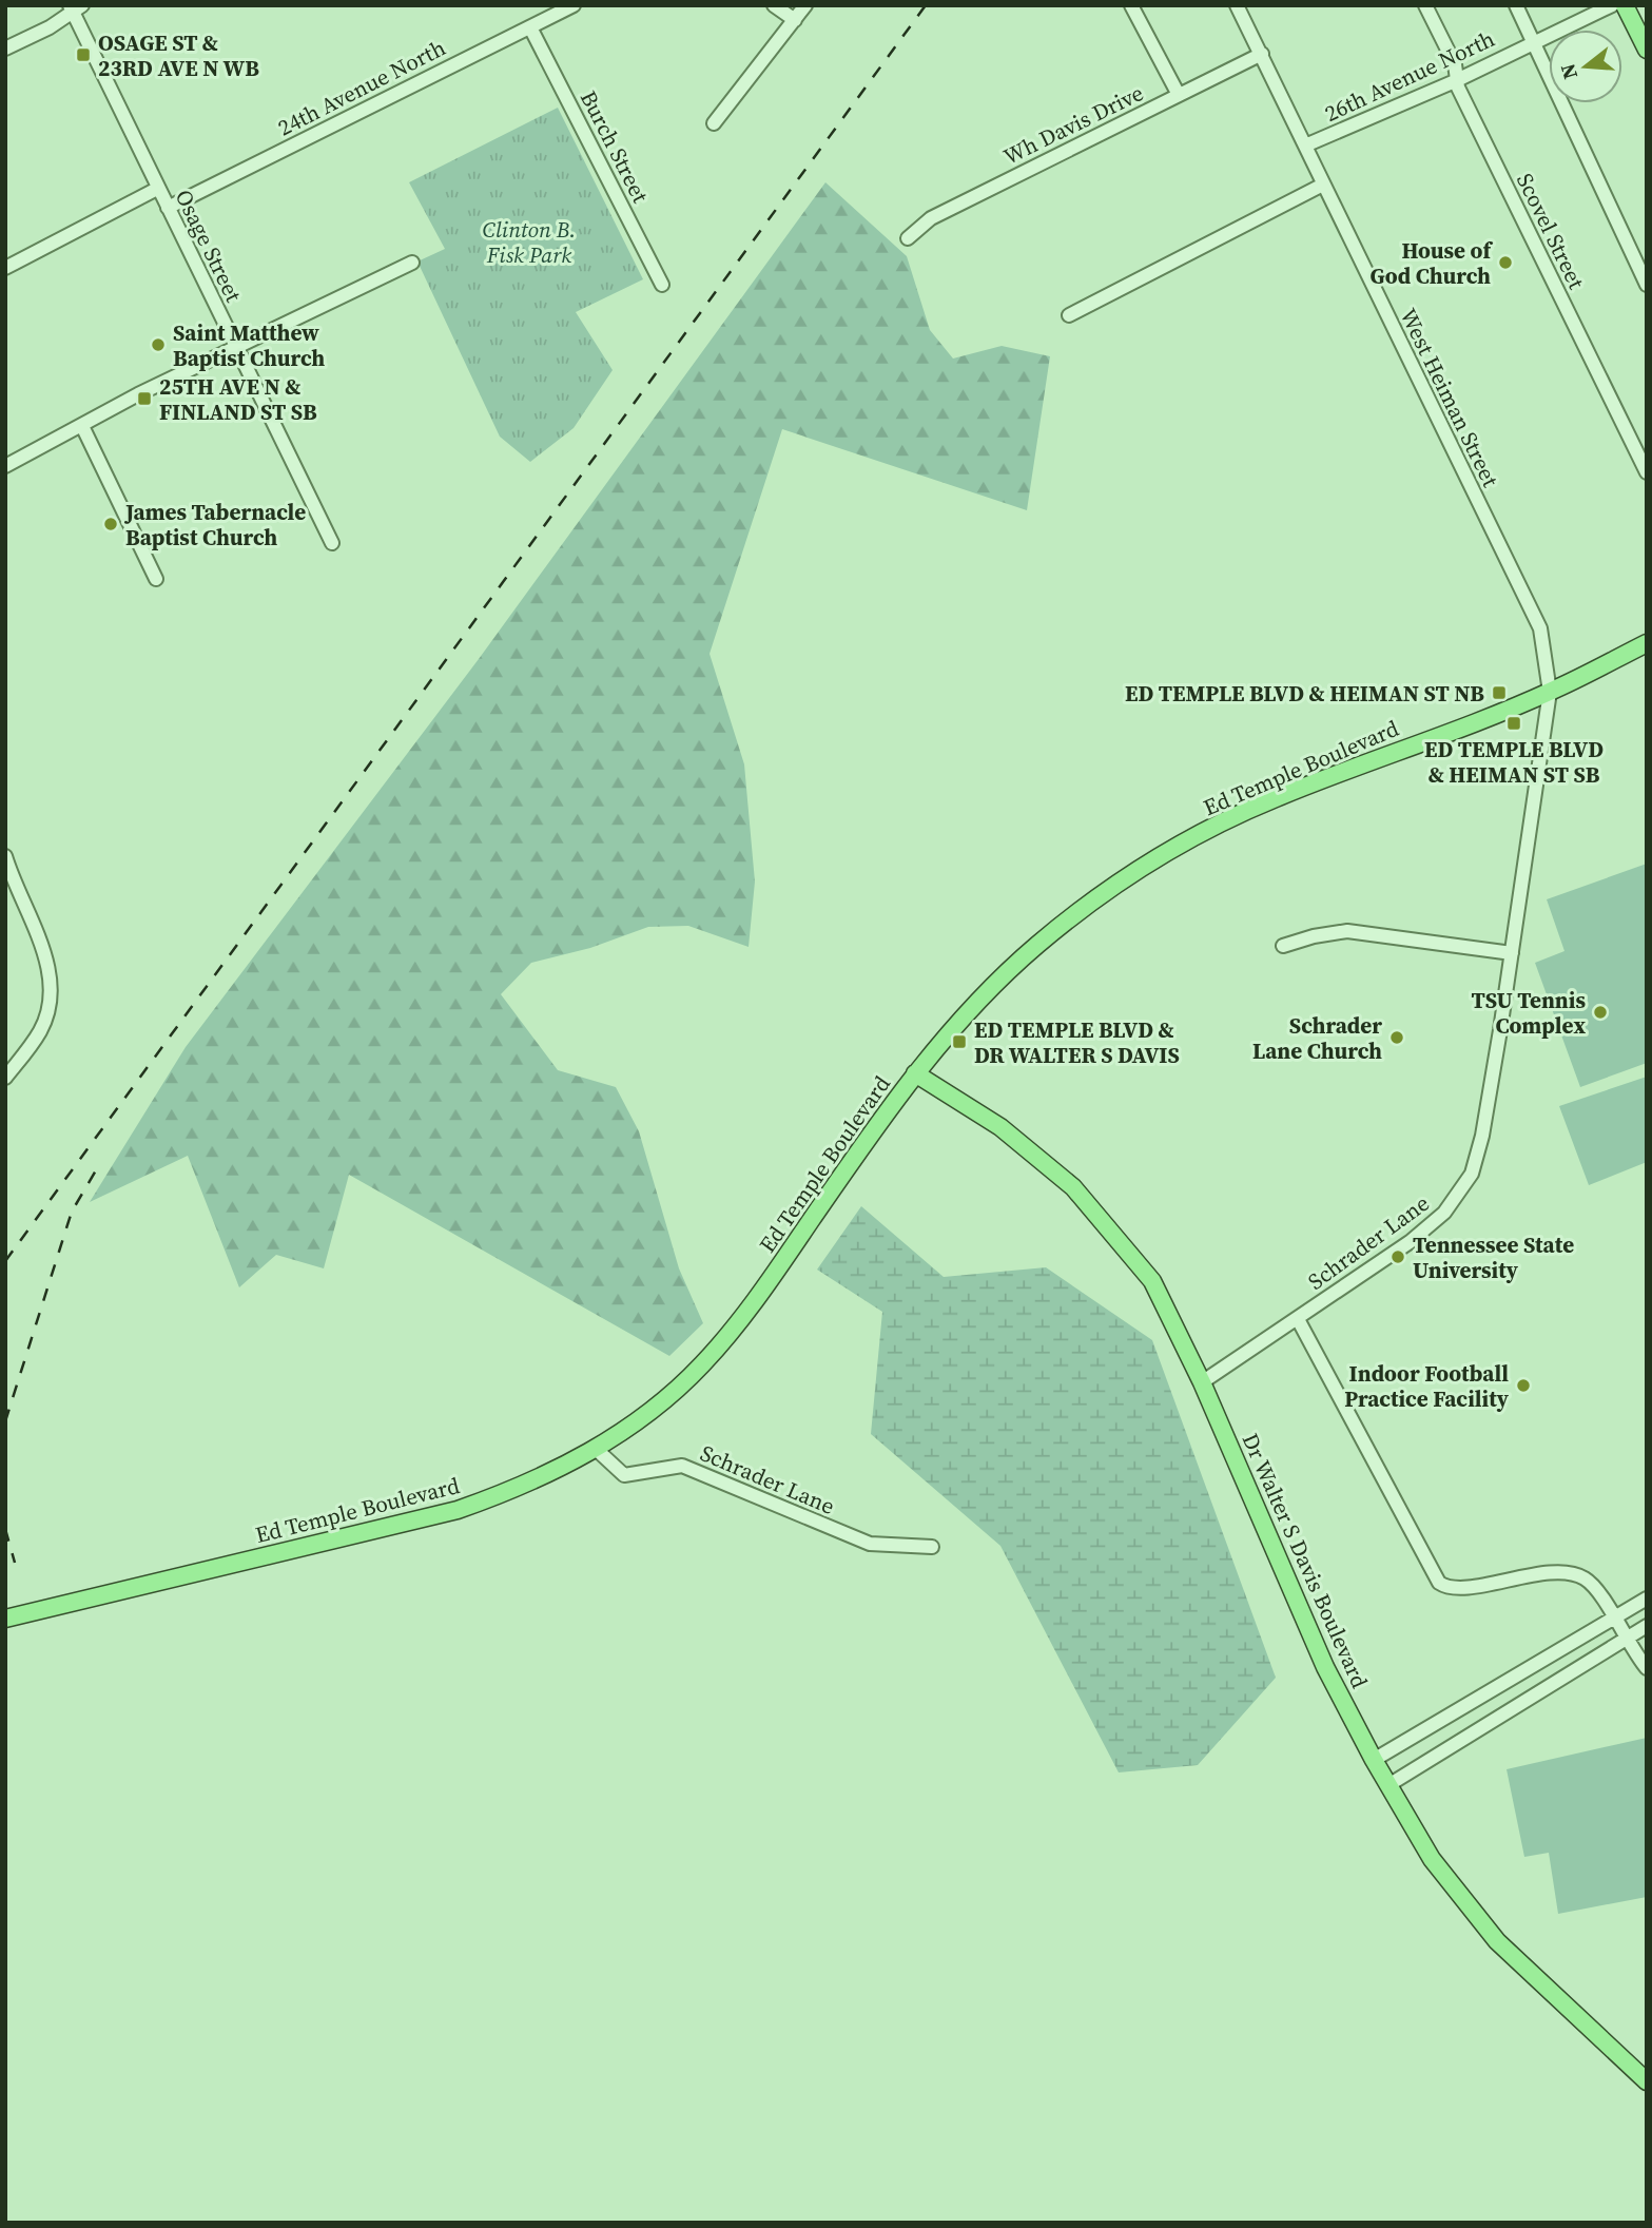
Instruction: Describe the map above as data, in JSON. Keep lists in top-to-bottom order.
{
  "streets": {
    "main road": ["Ed Temple Boulevard", "Dr Walter S Davis Boulevard"],
    "street": [
      "26th Avenue North",
      "24th Avenue North",
      "Wh Davis Drive",
      "Burch Street",
      "Scovel Street",
      "Osage Street",
      "West Heiman Street",
      "Schrader Lane"
    ]
  },
  "crossings": [
    ["26th Avenue North", "Scovel Street"],
    ["26th Avenue North", "West Heiman Street"],
    ["24th Avenue North", "Burch Street"],
    ["24th Avenue North", "Osage Street"],
    ["Wh Davis Drive", "West Heiman Street"],
    ["West Heiman Street", "Ed Temple Boulevard"],
    ["West Heiman Street", "Schrader Lane"],
    ["Ed Temple Boulevard", "Schrader Lane"],
    ["Ed Temple Boulevard", "Dr Walter S Davis Boulevard"],
    ["Schrader Lane", "Dr Walter S Davis Boulevard"]
  ],
  "parks": ["Clinton B. Fisk Park"],
  "places": {
    "transit": [
      "OSAGE ST & 23RD AVE N WB",
      "25TH AVE N & FINLAND ST SB",
      "ED TEMPLE BLVD & HEIMAN ST NB",
      "ED TEMPLE BLVD & HEIMAN ST SB",
      "ED TEMPLE BLVD & DR WALTER S DAVIS"
    ],
    "other": [
      "House of God Church",
      "Saint Matthew Baptist Church",
      "James Tabernacle Baptist Church",
      "TSU Tennis Complex",
      "Schrader Lane Church",
      "Tennessee State University",
      "Indoor Football Practice Facility"
    ]
  },
  "north": "left"
}
